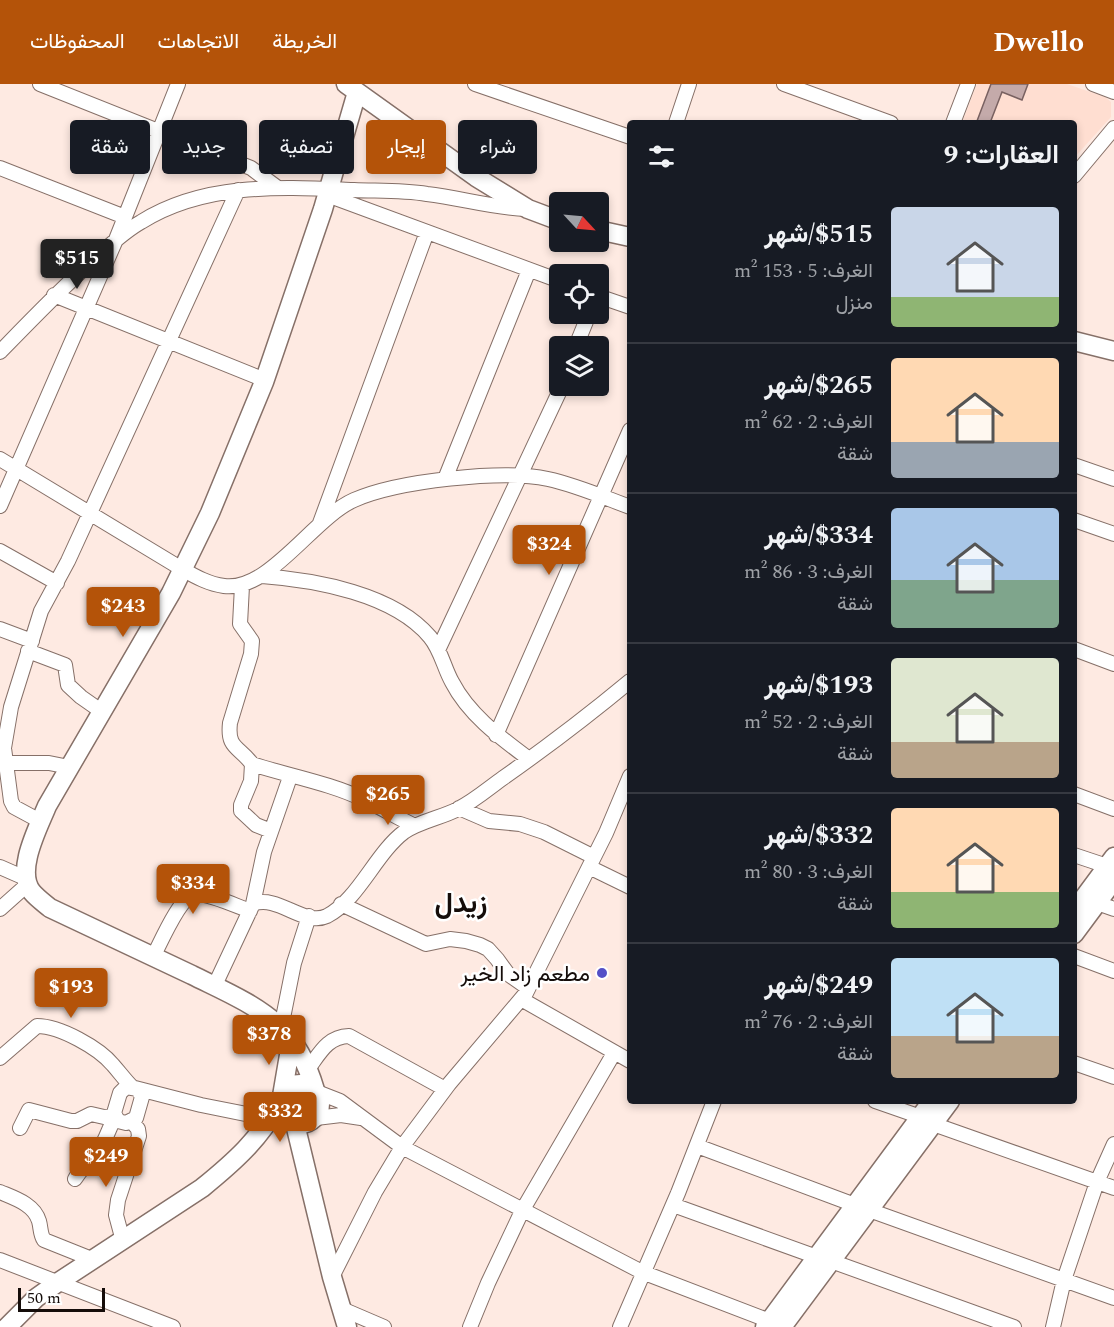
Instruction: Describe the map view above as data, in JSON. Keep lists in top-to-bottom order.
{
  "districts": ["زيدل"],
  "places": ["مطعم زاد الخير"],
  "scale_bar": "50 m",
  "north": "bottom right",
  "page": {
    "header": "Dwello",
    "nav": ["الخريطة", "الاتجاهات", "المحفوظات"],
    "chip": [
      "شراء",
      "إيجار",
      "تصفية",
      "جديد",
      "شقة"
    ],
    "heading": "العقارات: 9",
    "list": [
      {
        "name": "$515/شهر",
        "note": "الغرف: 5 · 153 m² · منزل"
      },
      {
        "name": "$265/شهر",
        "note": "الغرف: 2 · 62 m² · شقة"
      },
      {
        "name": "$334/شهر",
        "note": "الغرف: 3 · 86 m² · شقة"
      },
      {
        "name": "$193/شهر",
        "note": "الغرف: 2 · 52 m² · شقة"
      },
      {
        "name": "$332/شهر",
        "note": "الغرف: 3 · 80 m² · شقة"
      },
      {
        "name": "$249/شهر",
        "note": "الغرف: 2 · 76 m² · شقة"
      }
    ],
    "price": [
      "$515",
      "$324",
      "$243",
      "$265",
      "$334",
      "$193",
      "$378",
      "$332",
      "$249"
    ],
    "scale": "50 m"
  }
}
